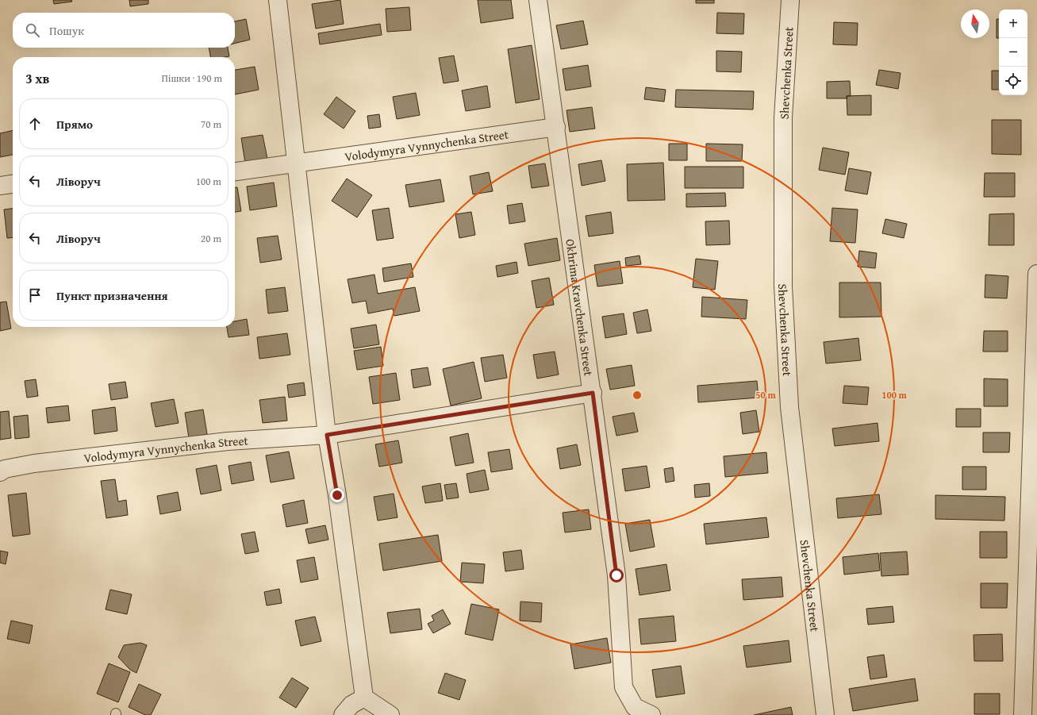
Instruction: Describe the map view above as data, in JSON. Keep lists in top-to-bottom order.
{
  "streets": {
    "street": ["Shevchenka Street", "Volodymyra Vynnychenka Street", "Okhrima Kravchenka Street"]
  },
  "crossings": [
    ["Volodymyra Vynnychenka Street", "Okhrima Kravchenka Street"]
  ],
  "north": "top",
  "page": {
    "map_buttons": ["+", "−"],
    "search": "Пошук",
    "heading": ["3 хв", "Пішки · 190 m"],
    "list": [
      ["Прямо", "70 m"],
      ["Ліворуч", "100 m"],
      ["Ліворуч", "20 m"],
      "Пункт призначення"
    ]
  },
  "rings": ["50 m", "100 m"]
}
